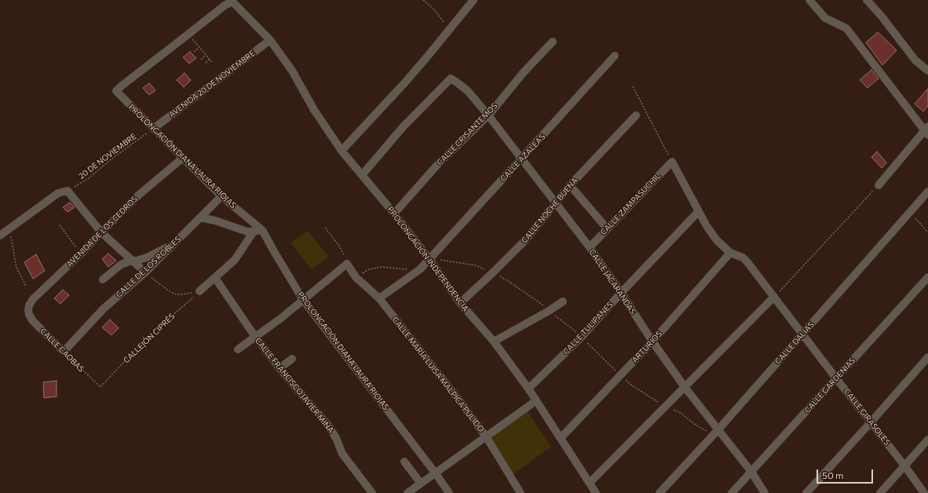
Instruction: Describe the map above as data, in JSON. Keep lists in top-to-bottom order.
{
  "streets": {
    "street": [
      "AVENIDA 20 DE NOVIEMBRE",
      "CALLE CRISANTEMOS",
      "PROLONGACIÓN DIANA LAURA RIOJAS",
      "CALLE AZALEAS",
      "CALLE ZAMPASUCHIL",
      "CALLE NOCHE BUENA",
      "AVENIDA DE LOS CEDROS",
      "PROLONGACIÓN INDEPENDENCIA",
      "CALLE DE LOS ROBLES",
      "CALLE JACARANDAS",
      "CALLE TULIPANES",
      "CALLE DALIAS",
      "ARTURIOS",
      "CALLE CAOBAS",
      "CALLE MARÍA LUISA MALPICA PULIDO",
      "CALLE FRANCISCO JAVIER MINA",
      "CALLE GARDENIAS",
      "CALLE GIRASOLES"
    ],
    "path": ["20 DE NOVIEMBRE", "CALLEJÓN CIPRÉS"]
  },
  "crossings": [
    ["AVENIDA 20 DE NOVIEMBRE", "20 DE NOVIEMBRE"],
    ["AVENIDA 20 DE NOVIEMBRE", "PROLONGACIÓN DIANA LAURA RIOJAS"],
    ["AVENIDA 20 DE NOVIEMBRE", "PROLONGACIÓN INDEPENDENCIA"],
    ["CALLE CRISANTEMOS", "PROLONGACIÓN INDEPENDENCIA"],
    ["CALLE CRISANTEMOS", "CALLE JACARANDAS"],
    ["20 DE NOVIEMBRE", "PROLONGACIÓN DIANA LAURA RIOJAS"],
    ["PROLONGACIÓN DIANA LAURA RIOJAS", "AVENIDA DE LOS CEDROS"],
    ["PROLONGACIÓN DIANA LAURA RIOJAS", "PROLONGACIÓN INDEPENDENCIA"],
    ["PROLONGACIÓN DIANA LAURA RIOJAS", "CALLE DE LOS ROBLES"],
    ["CALLE AZALEAS", "PROLONGACIÓN INDEPENDENCIA"],
    ["CALLE AZALEAS", "CALLE JACARANDAS"],
    ["CALLE AZALEAS", "CALLE MARÍA LUISA MALPICA PULIDO"],
    ["CALLE ZAMPASUCHIL", "CALLE JACARANDAS"],
    ["CALLE ZAMPASUCHIL", "CALLE GIRASOLES"],
    ["CALLE NOCHE BUENA", "PROLONGACIÓN INDEPENDENCIA"],
    ["CALLE NOCHE BUENA", "CALLE JACARANDAS"],
    ["AVENIDA DE LOS CEDROS", "CALLE CAOBAS"],
    ["PROLONGACIÓN INDEPENDENCIA", "CALLE JACARANDAS"],
    ["PROLONGACIÓN INDEPENDENCIA", "CALLE TULIPANES"],
    ["PROLONGACIÓN INDEPENDENCIA", "ARTURIOS"],
    ["CALLE DE LOS ROBLES", "CALLE CAOBAS"],
    ["CALLE JACARANDAS", "CALLE TULIPANES"],
    ["CALLE JACARANDAS", "CALLE DALIAS"],
    ["CALLE JACARANDAS", "ARTURIOS"],
    ["CALLE JACARANDAS", "CALLE GARDENIAS"],
    ["CALLE TULIPANES", "CALLE GIRASOLES"],
    ["CALLEJÓN CIPRÉS", "CALLE CAOBAS"],
    ["CALLE DALIAS", "CALLE GIRASOLES"],
    ["ARTURIOS", "CALLE GIRASOLES"],
    ["CALLE GARDENIAS", "CALLE GIRASOLES"]
  ],
  "scale_bar": "50 m"
}
